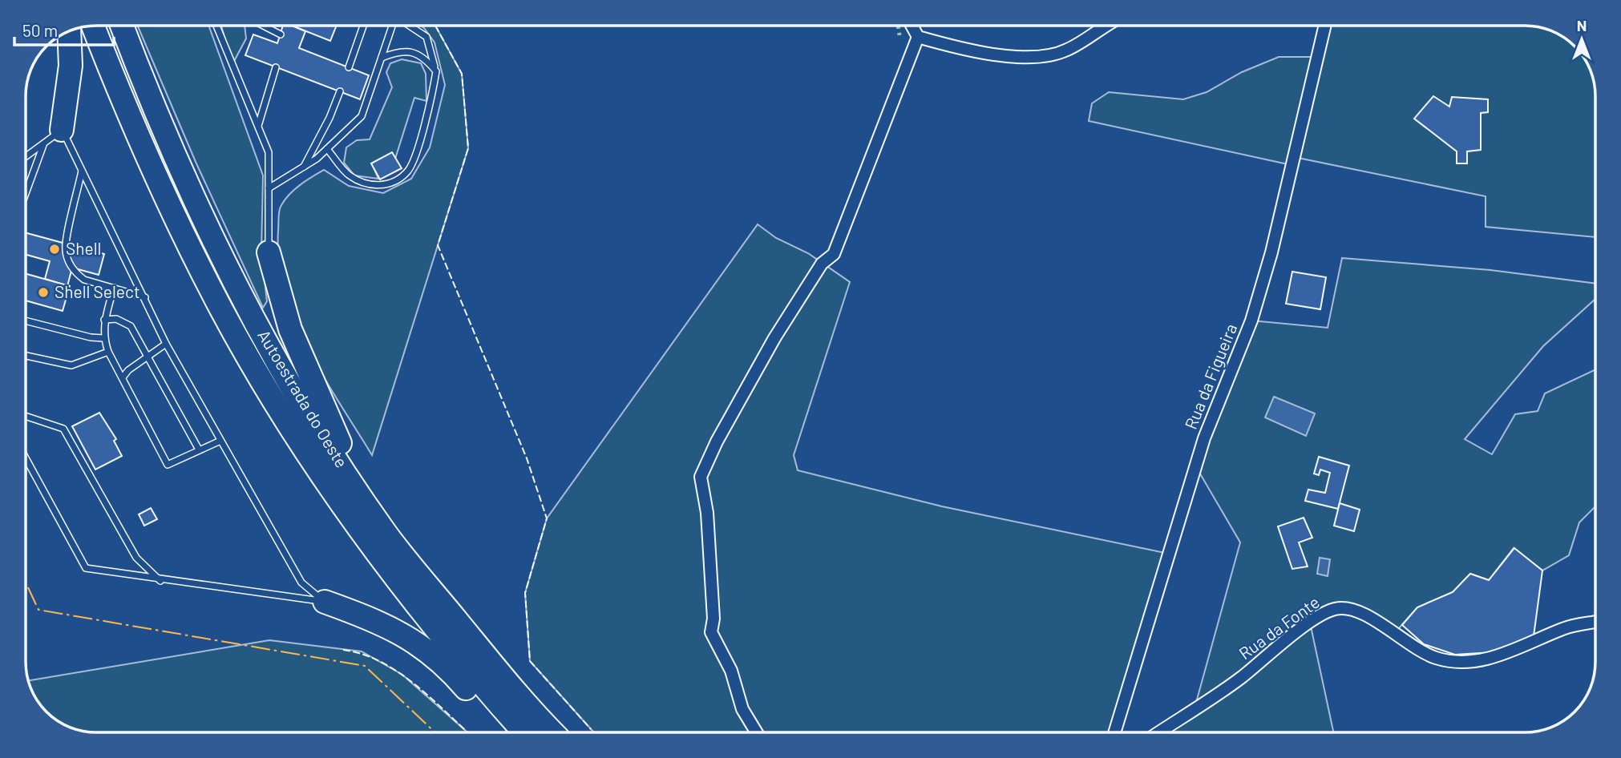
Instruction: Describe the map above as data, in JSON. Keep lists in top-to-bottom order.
{
  "streets": {
    "highway": ["Autoestrada do Oeste"],
    "street": ["Rua da Figueira", "Rua da Fonte"]
  },
  "places": ["Shell", "Shell Select"],
  "scale_bar": "50 m",
  "north": "top"
}
